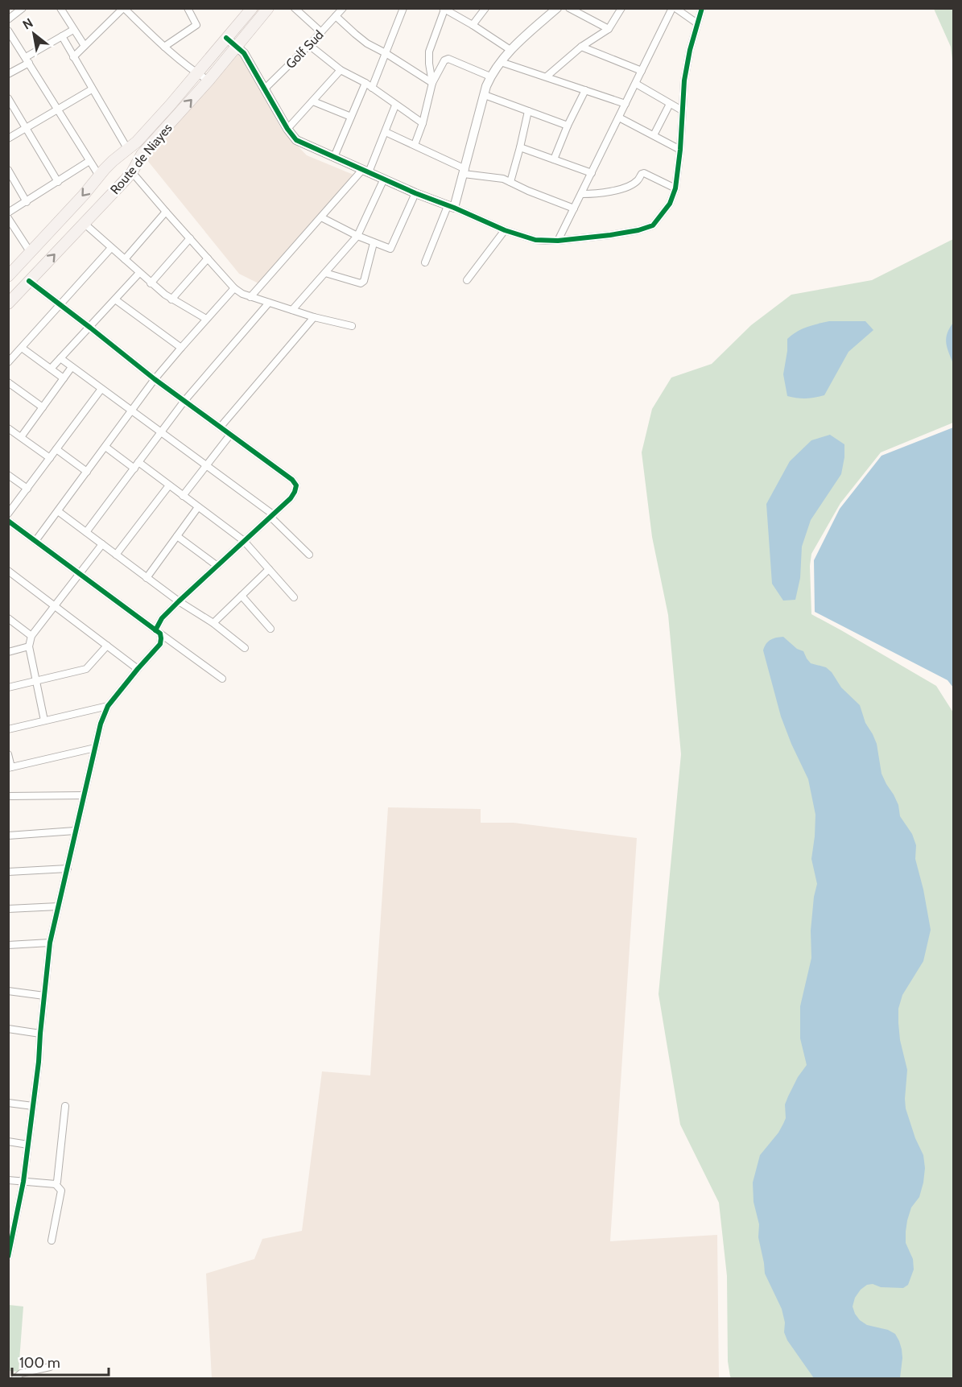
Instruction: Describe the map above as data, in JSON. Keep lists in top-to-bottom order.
{
  "streets": {
    "main road": ["Route de Niayes"],
    "street": ["Golf Sud"]
  },
  "scale_bar": "100 m",
  "north": "top left"
}
